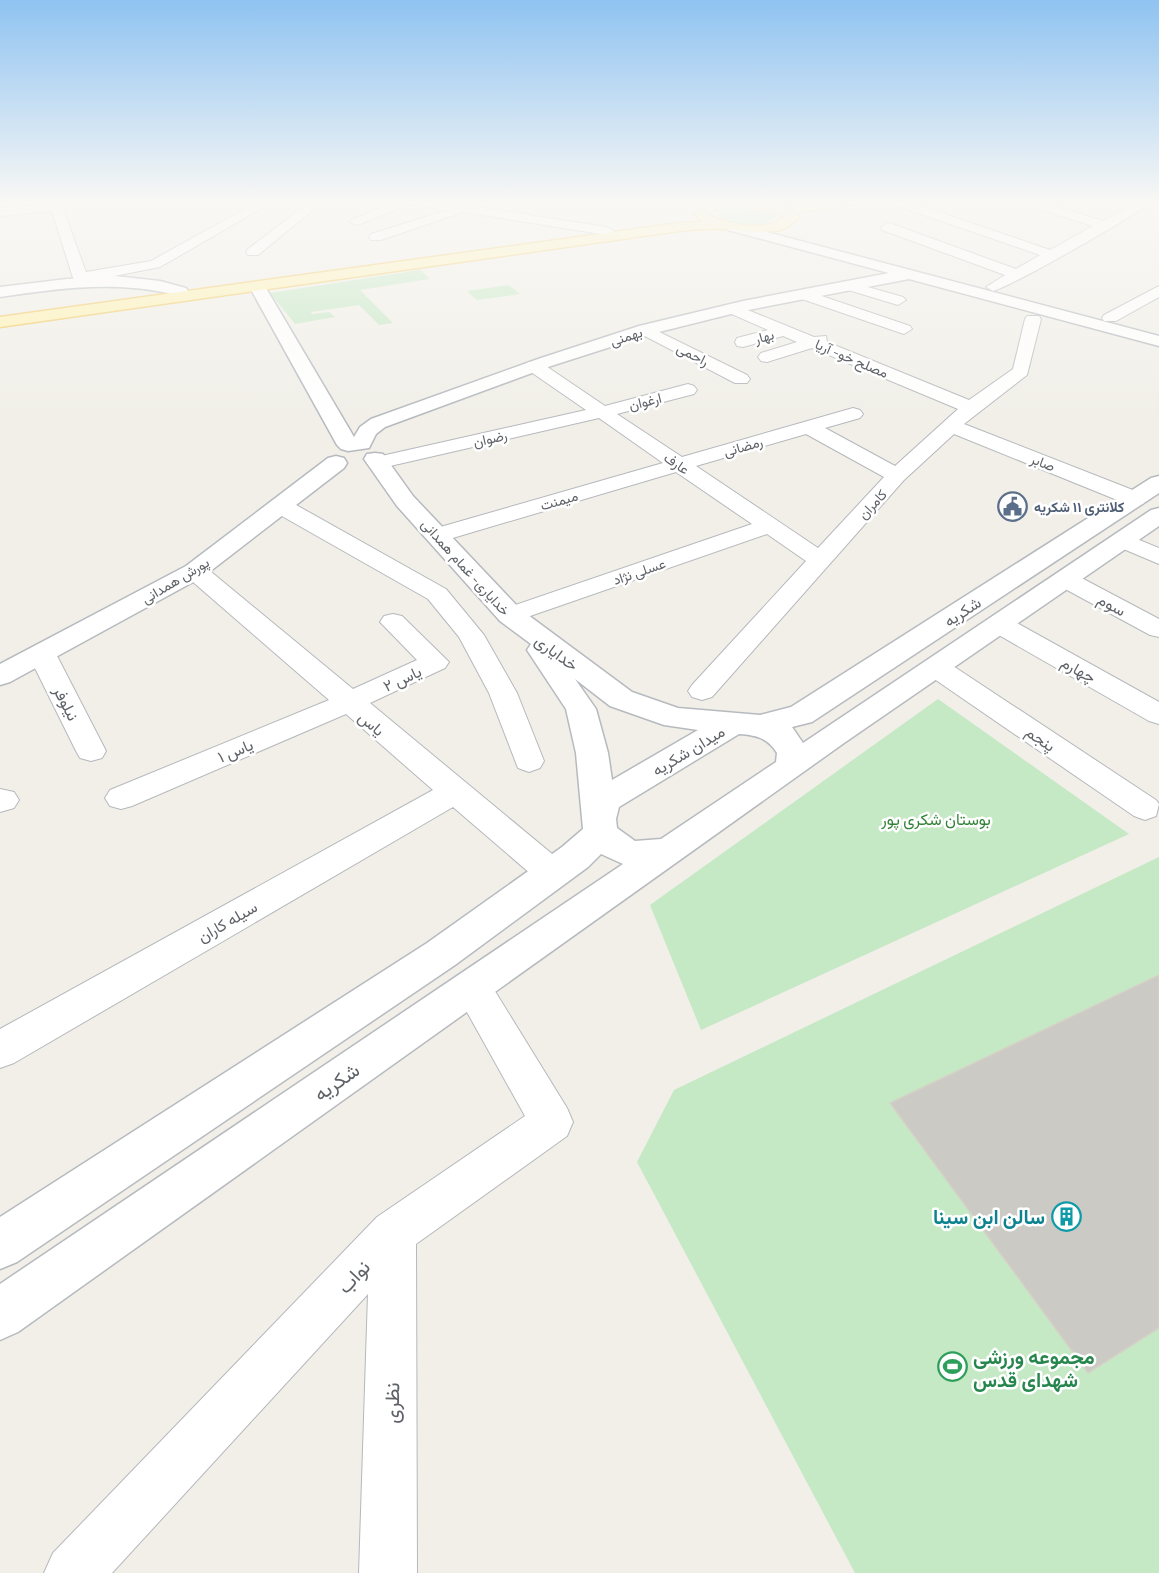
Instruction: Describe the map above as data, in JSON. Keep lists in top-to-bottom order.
{
  "streets": {
    "main road": [
      "بهمنی",
      "خدایاری- غمام همدانی",
      "پورش همدانی",
      "شکریه",
      "خدایاری",
      "میدان شکریه"
    ],
    "street": [
      "بهار",
      "راحمی",
      "مصلح خو- آریا",
      "ارغوان",
      "رضوان",
      "رمضانی",
      "صابر",
      "عارف",
      "میمنت",
      "کامران",
      "عسلی نژاد",
      "سوم",
      "چهارم",
      "یاس ۲",
      "نیلوفر",
      "یاس",
      "پنجم",
      "یاس ۱",
      "سیله کاران",
      "نواب",
      "نظری"
    ]
  },
  "crossings": [
    ["بهمنی", "راحمی"],
    ["بهمنی", "مصلح خو- آریا"],
    ["بهمنی", "رضوان"],
    ["بهمنی", "عارف"],
    ["بهمنی", "خدایاری- غمام همدانی"],
    ["بهمنی", "پورش همدانی"],
    ["بهار", "مصلح خو- آریا"],
    ["مصلح خو- آریا", "کامران"],
    ["ارغوان", "رضوان"],
    ["ارغوان", "عارف"],
    ["رضوان", "عارف"],
    ["رضوان", "خدایاری- غمام همدانی"],
    ["رضوان", "پورش همدانی"],
    ["رمضانی", "عارف"],
    ["رمضانی", "میمنت"],
    ["صابر", "کامران"],
    ["صابر", "شکریه"],
    ["عارف", "میمنت"],
    ["عارف", "کامران"],
    ["عارف", "عسلی نژاد"],
    ["میمنت", "خدایاری- غمام همدانی"],
    ["خدایاری- غمام همدانی", "عسلی نژاد"],
    ["خدایاری- غمام همدانی", "پورش همدانی"],
    ["خدایاری- غمام همدانی", "خدایاری"],
    ["عسلی نژاد", "خدایاری"],
    ["پورش همدانی", "نیلوفر"],
    ["پورش همدانی", "یاس"],
    ["سوم", "شکریه"],
    ["شکریه", "خدایاری"],
    ["شکریه", "چهارم"],
    ["شکریه", "پنجم"],
    ["شکریه", "میدان شکریه"],
    ["شکریه", "نواب"],
    ["خدایاری", "میدان شکریه"],
    ["یاس ۲", "یاس"],
    ["یاس ۲", "یاس ۱"],
    ["یاس", "یاس ۱"],
    ["یاس", "سیله کاران"],
    ["نواب", "نظری"]
  ],
  "parks": ["بوستان شکری پور"],
  "places": {
    "public building": ["کلانتری ۱۱ شکریه"],
    "building": ["سالن ابن سینا"],
    "sports": ["مجموعه ورزشی شهدای قدس"]
  }
}
